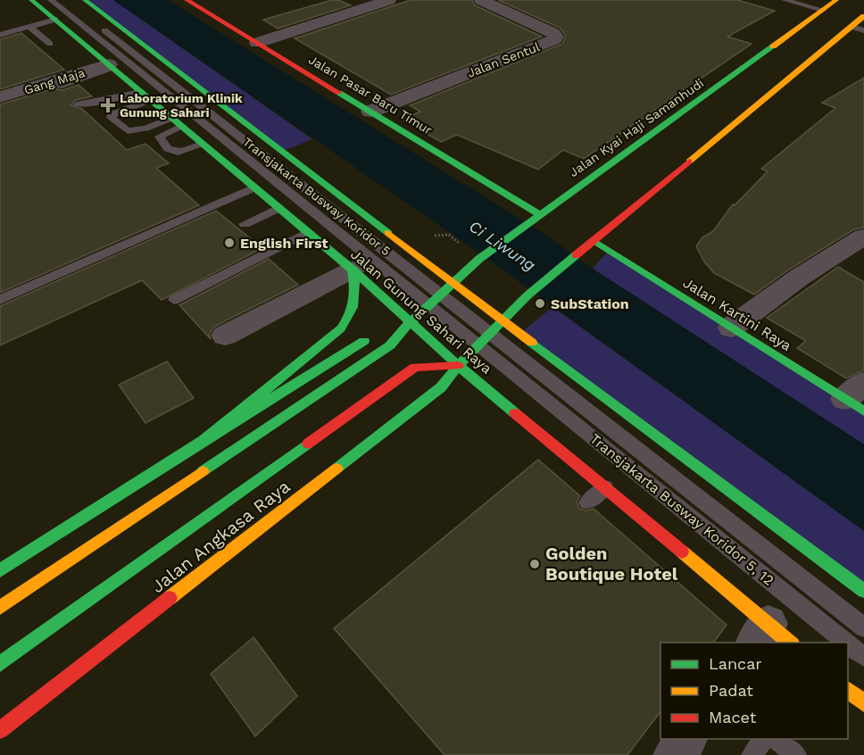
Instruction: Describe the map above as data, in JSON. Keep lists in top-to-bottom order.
{
  "streets": {
    "main road": [
      "Jalan Pasar Baru Timur",
      "Jalan Kyai Haji Samanhudi",
      "Jalan Gunung Sahari Raya",
      "Jalan Kartini Raya",
      "Jalan Angkasa Raya"
    ],
    "street": ["Jalan Sentul", "Gang Maja"],
    "lane": ["Transjakarta Busway Koridor 5", "Transjakarta Busway Koridor 5, 12"]
  },
  "crossings": [
    ["Jalan Sentul", "Jalan Pasar Baru Timur"],
    ["Gang Maja", "Jalan Gunung Sahari Raya"],
    ["Jalan Pasar Baru Timur", "Jalan Kyai Haji Samanhudi"],
    ["Transjakarta Busway Koridor 5", "Transjakarta Busway Koridor 5, 12"],
    ["Transjakarta Busway Koridor 5", "Jalan Angkasa Raya"],
    ["Jalan Gunung Sahari Raya", "Jalan Angkasa Raya"],
    ["Transjakarta Busway Koridor 5, 12", "Jalan Angkasa Raya"]
  ],
  "water": ["Ci Liwung"],
  "places": {
    "health": ["Laboratorium Klinik Gunung Sahari"],
    "other": ["English First", "SubStation", "Golden Boutique Hotel"]
  },
  "legend": ["Lancar", "Padat", "Macet"]
}
